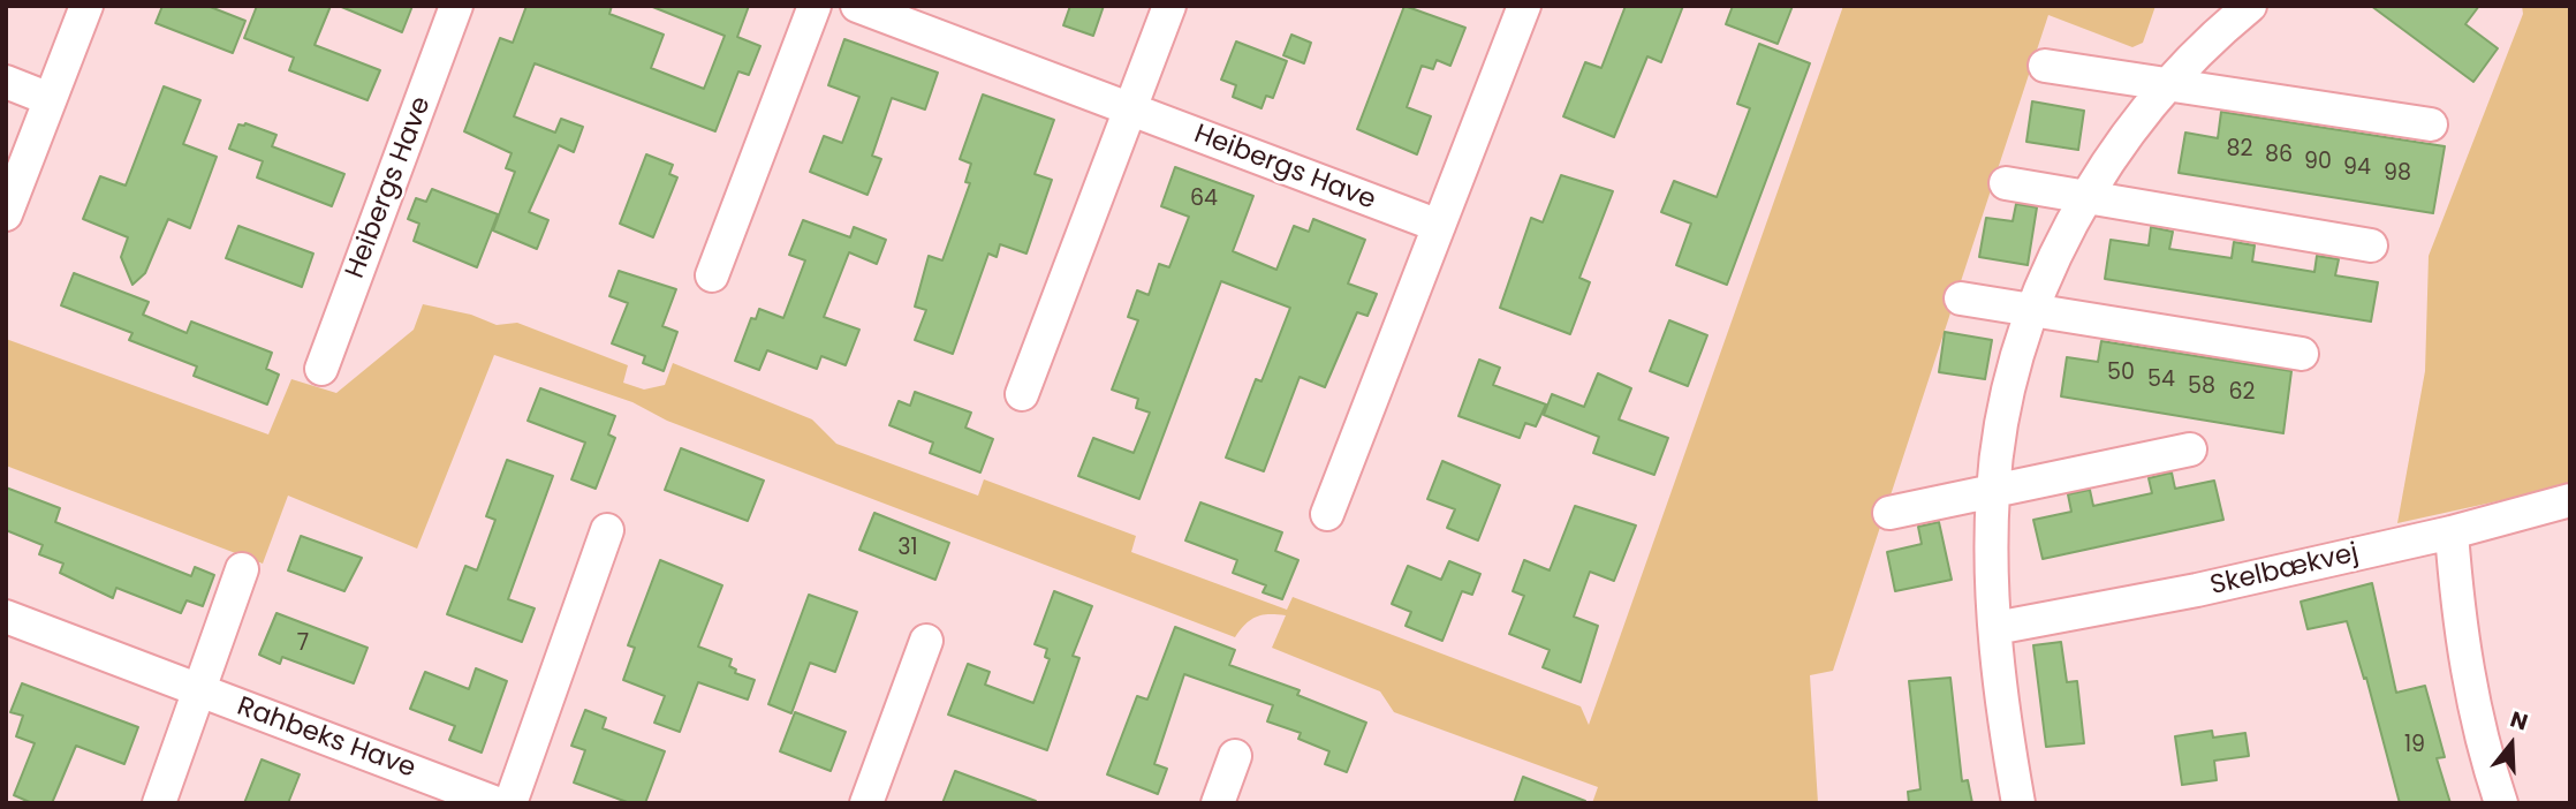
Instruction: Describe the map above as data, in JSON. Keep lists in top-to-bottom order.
{
  "streets": {
    "street": ["Heibergs Have", "Skelbækvej", "Rahbeks Have"]
  },
  "house_numbers": [
    "82",
    "86",
    "90",
    "94",
    "98",
    "64",
    "50",
    "54",
    "58",
    "62",
    "31",
    "7",
    "19"
  ],
  "north": "top"
}
